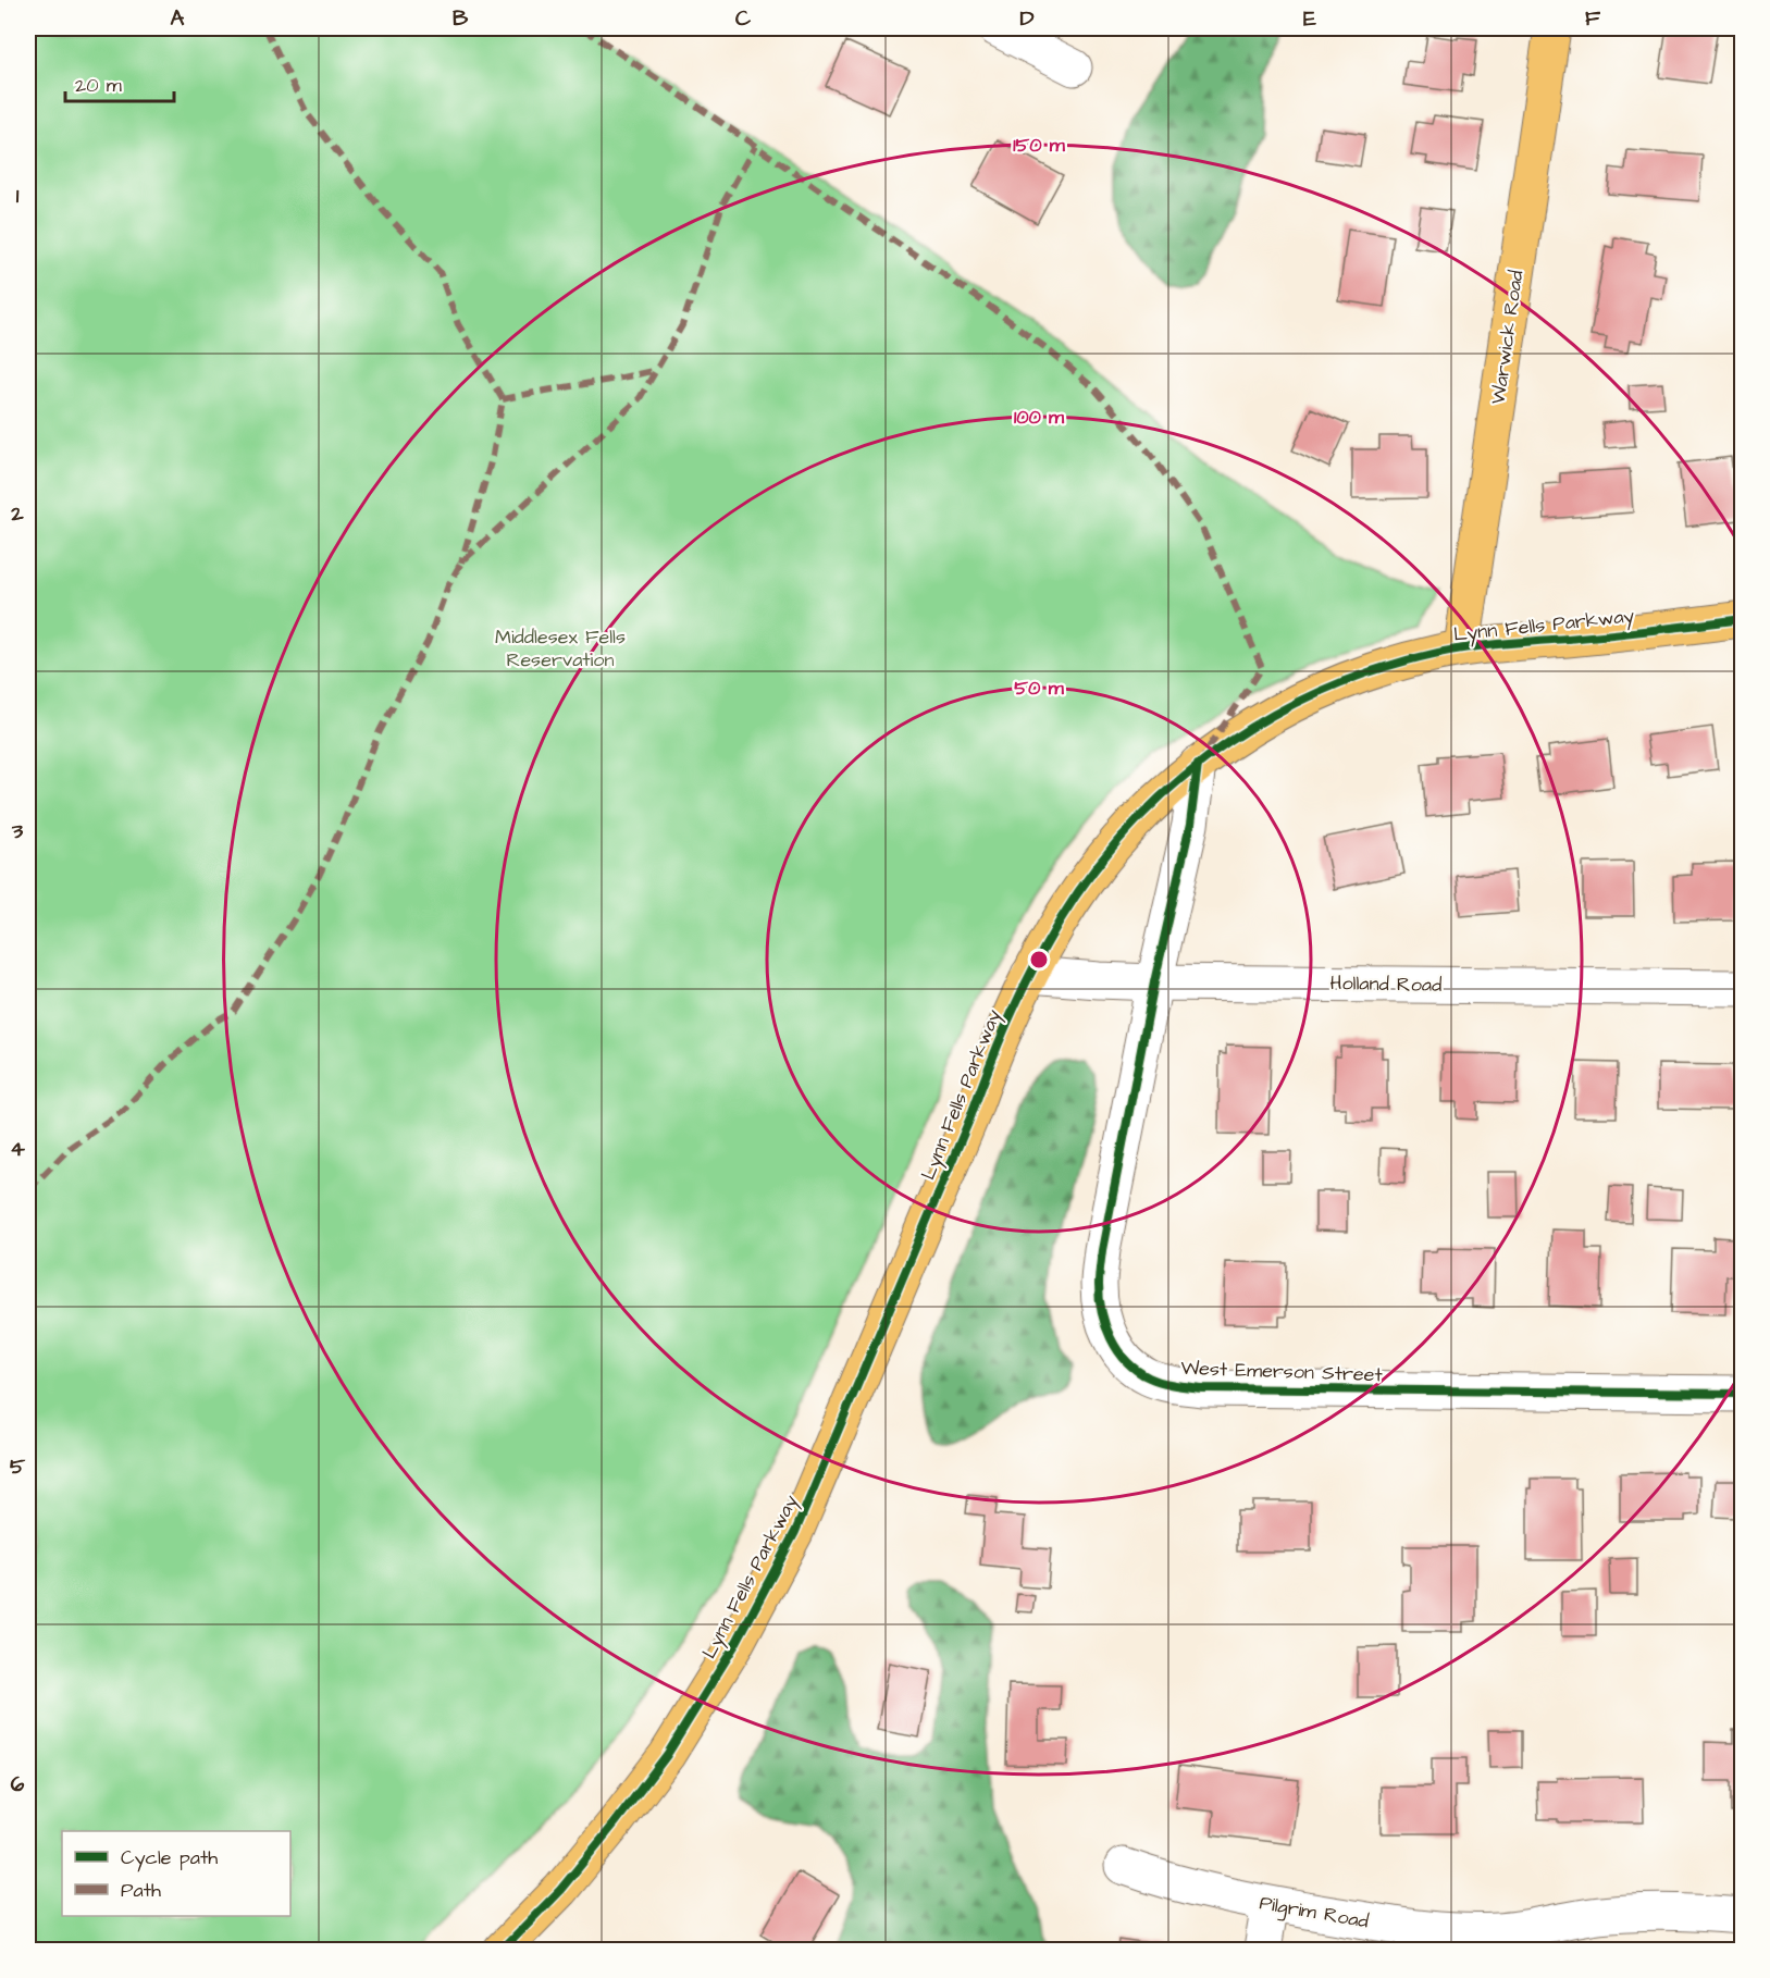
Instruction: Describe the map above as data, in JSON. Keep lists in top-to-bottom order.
{
  "streets": {
    "main road": ["Warwick Road", "Lynn Fells Parkway"],
    "street": ["Holland Road", "West Emerson Street", "Pilgrim Road"]
  },
  "crossings": [
    ["Warwick Road", "Lynn Fells Parkway"],
    ["Lynn Fells Parkway", "Holland Road"],
    ["Lynn Fells Parkway", "West Emerson Street"],
    ["Holland Road", "West Emerson Street"]
  ],
  "parks": ["Middlesex Fells Reservation"],
  "legend": ["Cycle path", "Path"],
  "scale_bar": "20 m",
  "grid": {
    "columns": [
      "A",
      "B",
      "C",
      "D",
      "E",
      "F"
    ],
    "rows": [
      "1",
      "2",
      "3",
      "4",
      "5",
      "6"
    ]
  },
  "rings": ["150 m", "100 m", "50 m"]
}
